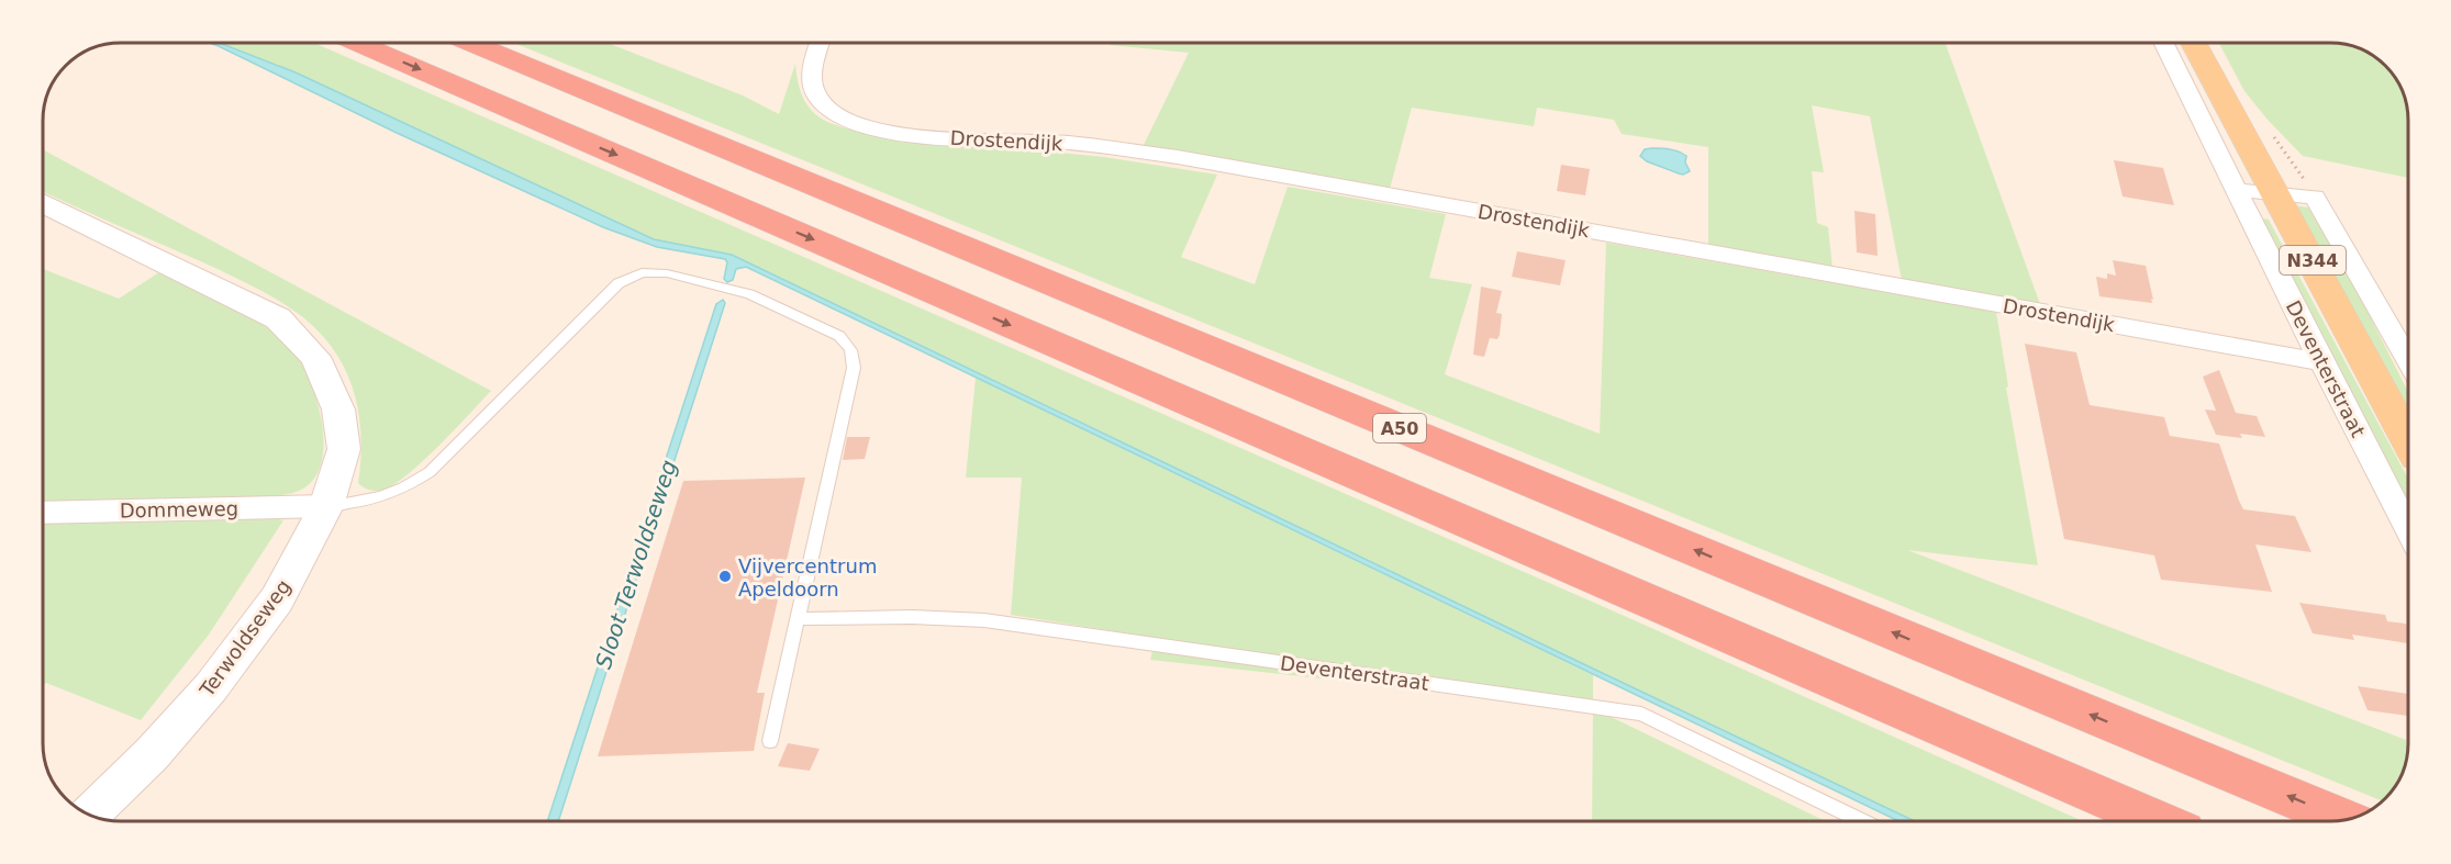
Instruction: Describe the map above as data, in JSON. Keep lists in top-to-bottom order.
{
  "streets": {
    "highway": ["A50"],
    "main road": ["N344", "Deventerstraat"],
    "street": ["Drostendijk", "Dommeweg", "Terwoldseweg"]
  },
  "crossings": [
    ["Drostendijk", "Deventerstraat"],
    ["Dommeweg", "Terwoldseweg"]
  ],
  "water": ["Sloot Terwoldseweg"],
  "places": ["Vijvercentrum Apeldoorn"]
}
